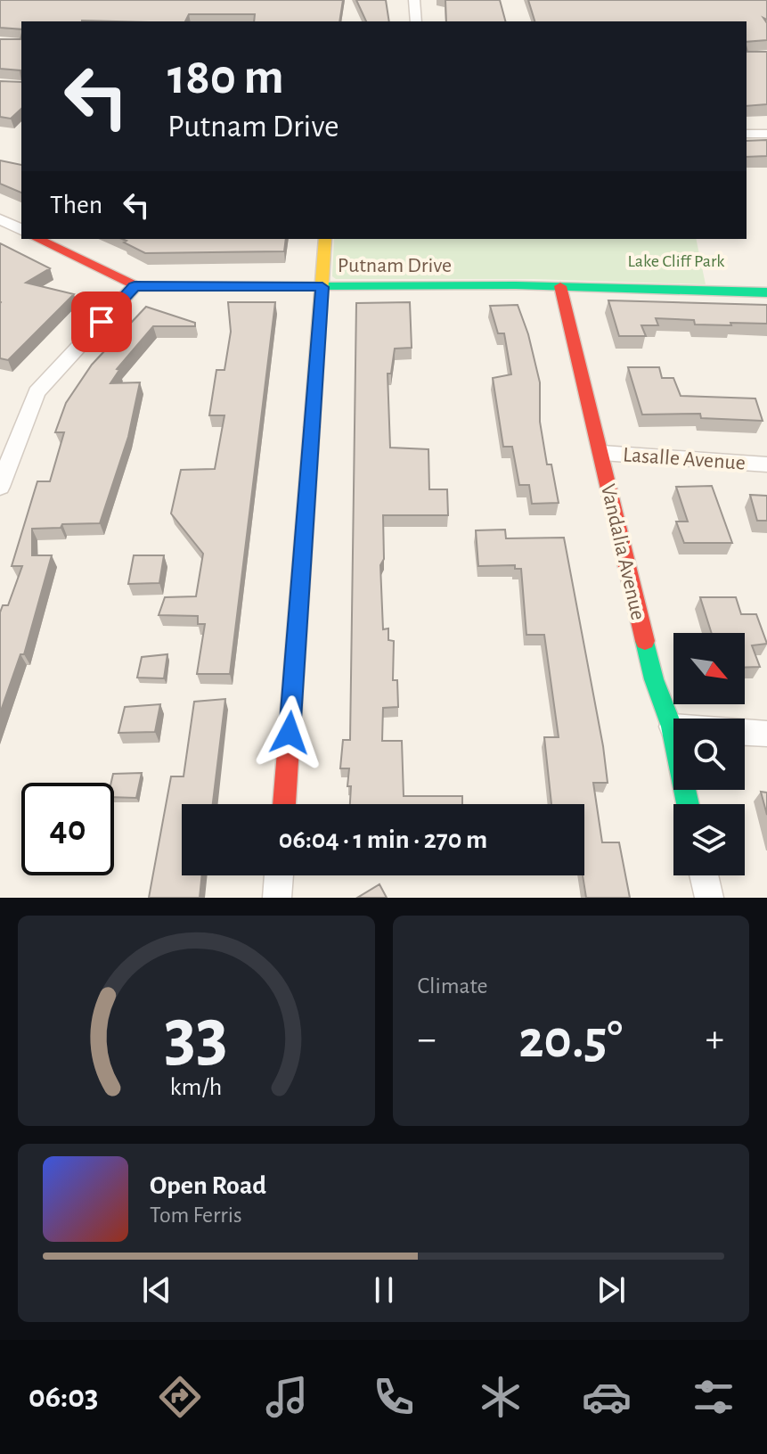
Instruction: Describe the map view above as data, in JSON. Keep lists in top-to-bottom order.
{
  "streets": {
    "street": ["Putnam Drive", "Lasalle Avenue", "Vandalia Avenue"]
  },
  "crossings": [
    ["Putnam Drive", "Vandalia Avenue"],
    ["Lasalle Avenue", "Vandalia Avenue"]
  ],
  "parks": ["Lake Cliff Park"],
  "north": "bottom right",
  "page": {
    "turn": ["180 m", "Putnam Drive"],
    "then": "Then",
    "limit": "40",
    "trip": "06:04 · 1 min · 270 m",
    "tile": "Climate",
    "heat": ["−", "20.5°", "+"],
    "song": ["Open Road", "Tom Ferris"],
    "tabs": "06:03",
    "gauge": ["33", "km/h"]
  }
}
